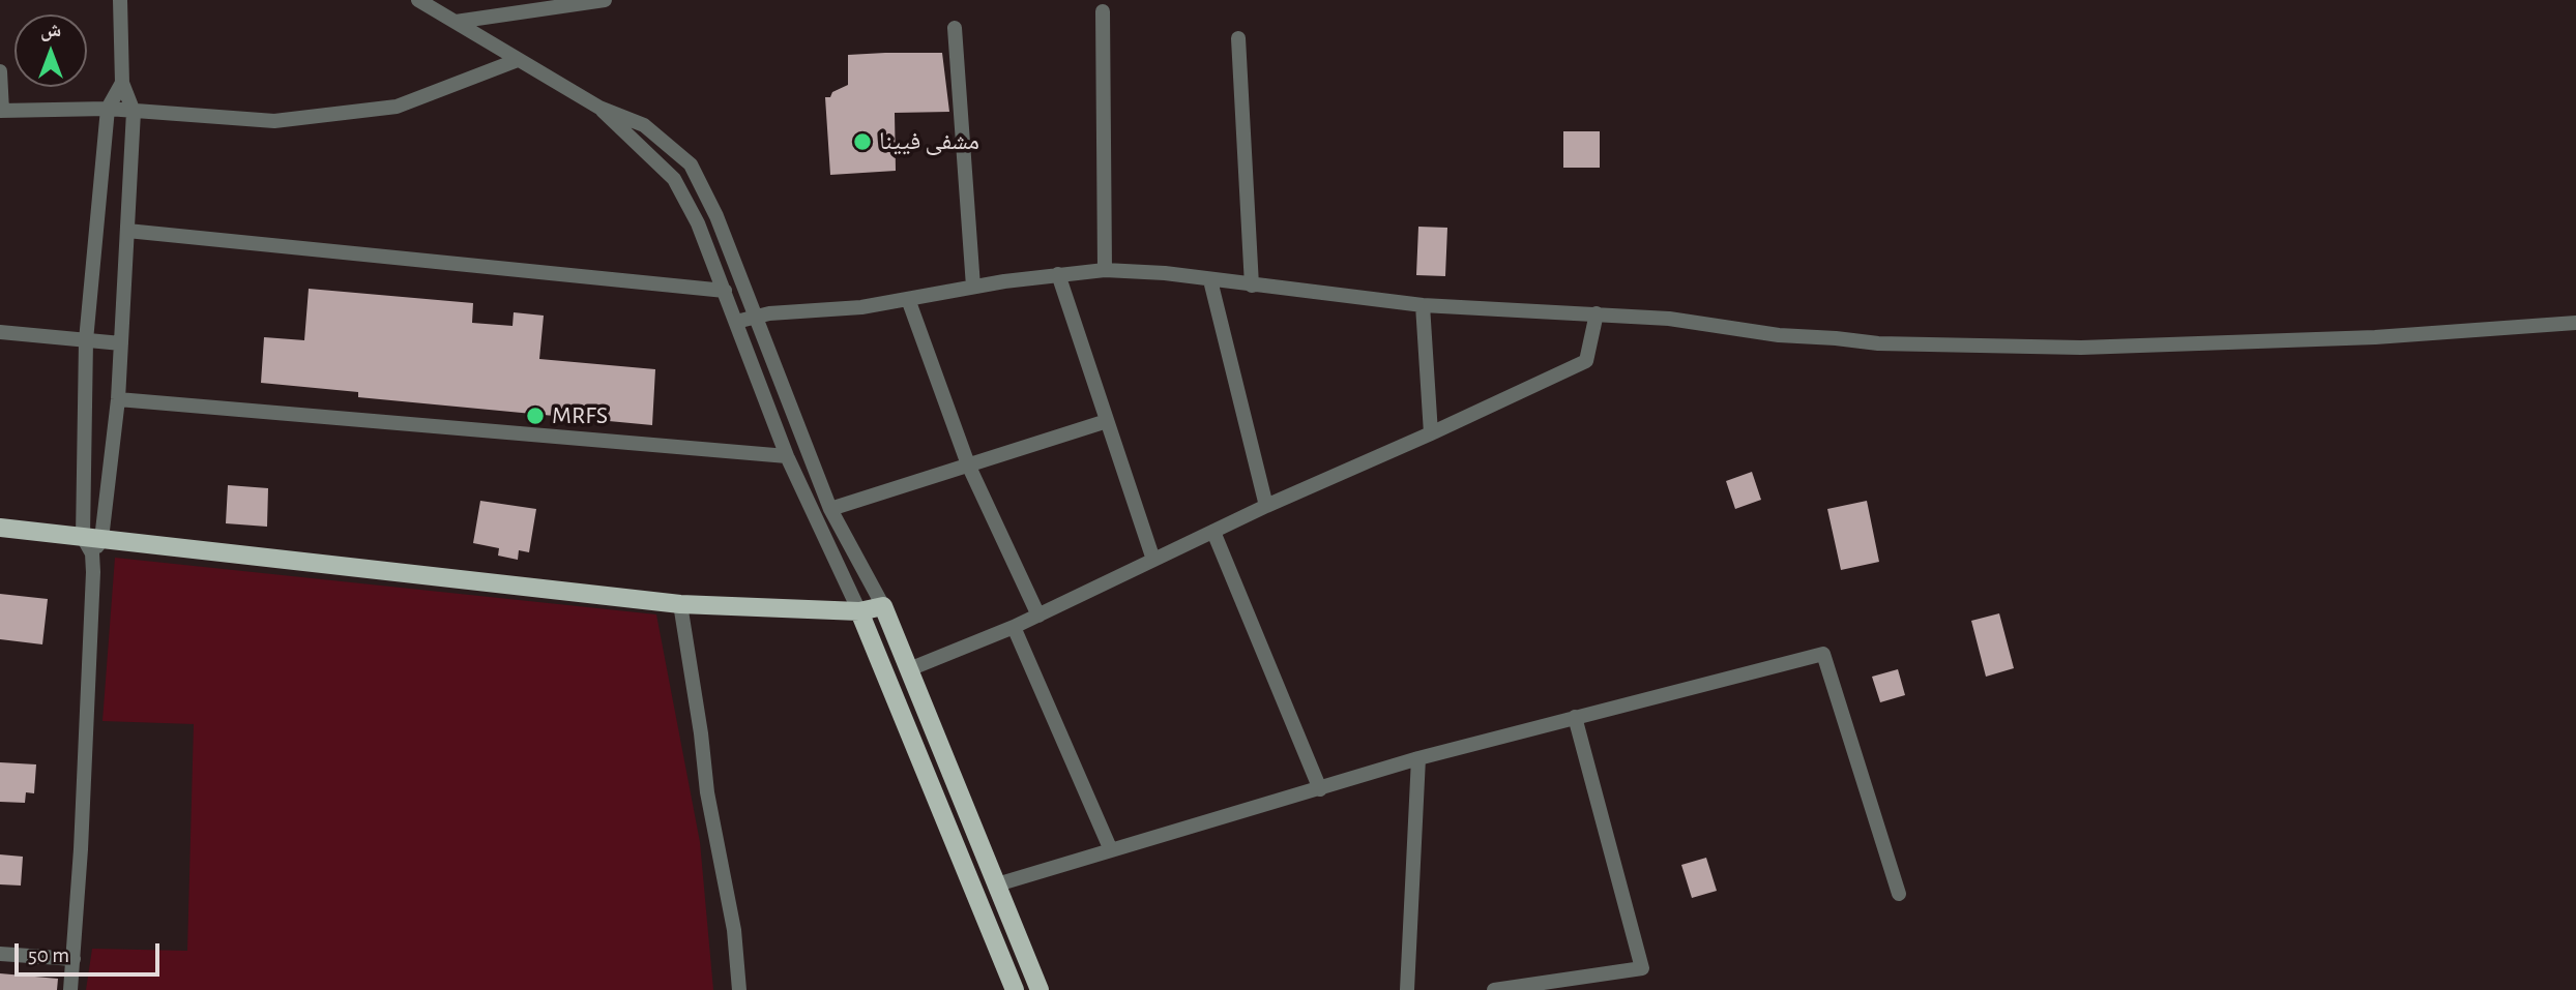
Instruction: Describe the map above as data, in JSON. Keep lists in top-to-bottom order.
{
  "places": ["مشفى فيينا", "MRFS"],
  "scale_bar": "50 m",
  "north": "top"
}
